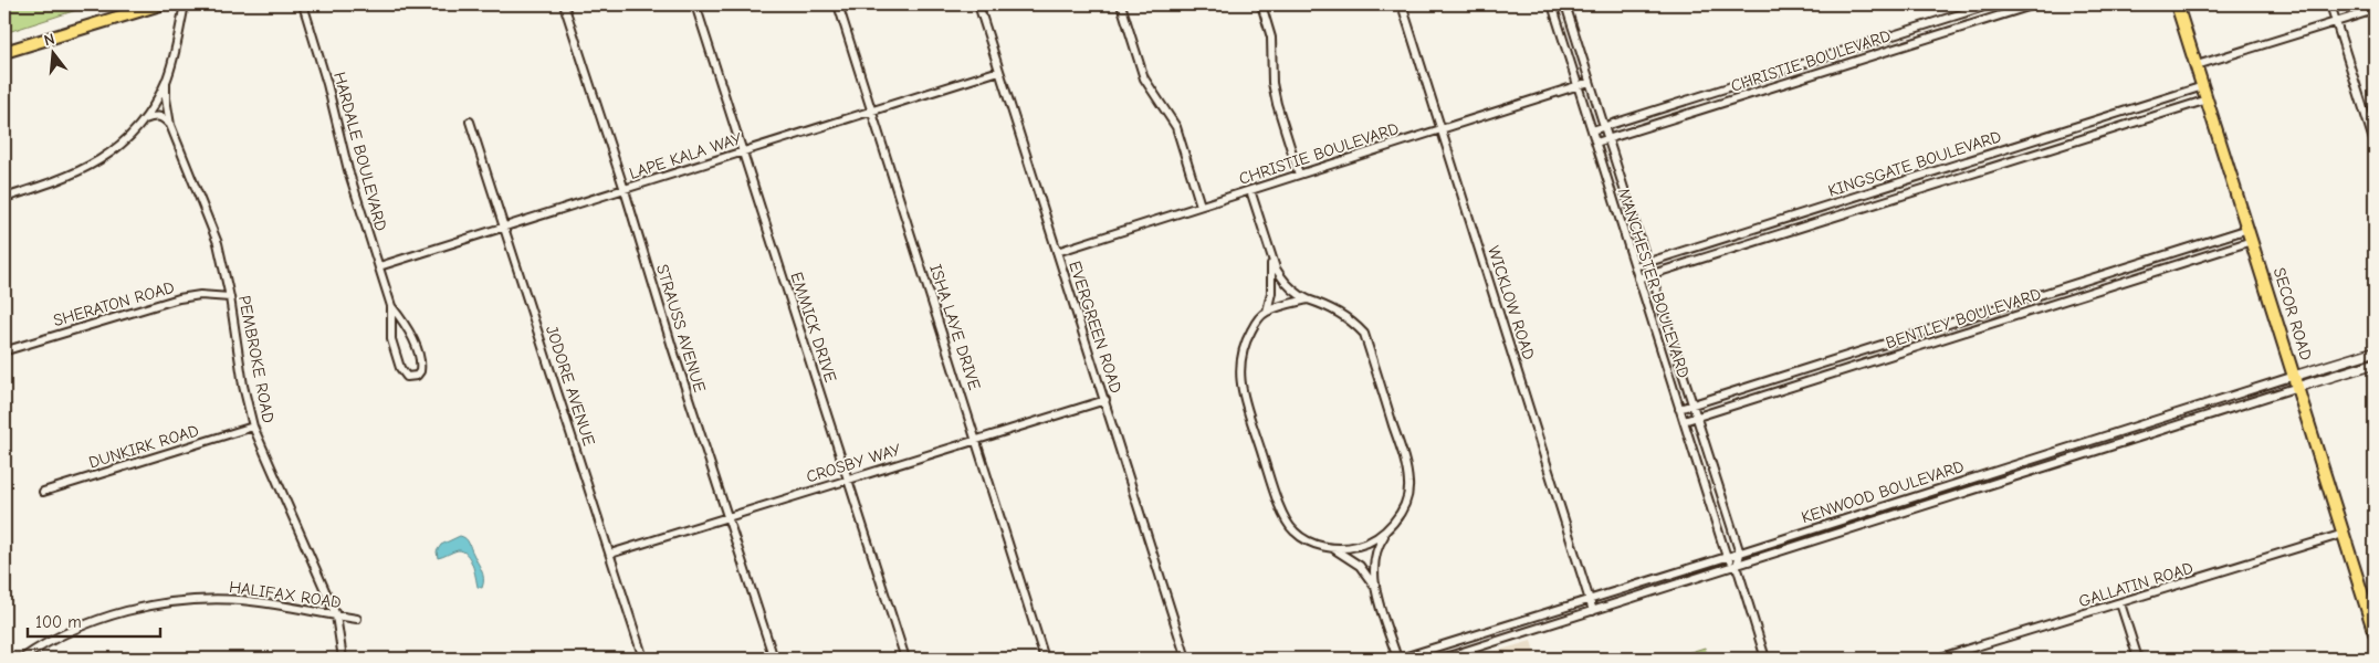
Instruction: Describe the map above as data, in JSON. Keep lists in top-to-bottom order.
{
  "streets": {
    "main road": ["SECOR ROAD"],
    "street": [
      "CHRISTIE BOULEVARD",
      "HARDALE BOULEVARD",
      "LAPE KALA WAY",
      "KINGSGATE BOULEVARD",
      "MANCHESTER BOULEVARD",
      "WICKLOW ROAD",
      "SHERATON ROAD",
      "BENTLEY BOULEVARD",
      "EMMICK DRIVE",
      "ISHA LAYE DRIVE",
      "EVERGREEN ROAD",
      "STRAUSS AVENUE",
      "PEMBROKE ROAD",
      "JODORE AVENUE",
      "DUNKIRK ROAD",
      "CROSBY WAY",
      "KENWOOD BOULEVARD",
      "GALLATIN ROAD",
      "HALIFAX ROAD"
    ]
  },
  "crossings": [
    ["CHRISTIE BOULEVARD", "MANCHESTER BOULEVARD"],
    ["CHRISTIE BOULEVARD", "WICKLOW ROAD"],
    ["CHRISTIE BOULEVARD", "EVERGREEN ROAD"],
    ["HARDALE BOULEVARD", "LAPE KALA WAY"],
    ["LAPE KALA WAY", "EMMICK DRIVE"],
    ["LAPE KALA WAY", "ISHA LAYE DRIVE"],
    ["LAPE KALA WAY", "EVERGREEN ROAD"],
    ["LAPE KALA WAY", "STRAUSS AVENUE"],
    ["LAPE KALA WAY", "JODORE AVENUE"],
    ["KINGSGATE BOULEVARD", "MANCHESTER BOULEVARD"],
    ["KINGSGATE BOULEVARD", "SECOR ROAD"],
    ["MANCHESTER BOULEVARD", "BENTLEY BOULEVARD"],
    ["MANCHESTER BOULEVARD", "KENWOOD BOULEVARD"],
    ["WICKLOW ROAD", "KENWOOD BOULEVARD"],
    ["SHERATON ROAD", "PEMBROKE ROAD"],
    ["SECOR ROAD", "BENTLEY BOULEVARD"],
    ["SECOR ROAD", "KENWOOD BOULEVARD"],
    ["SECOR ROAD", "GALLATIN ROAD"],
    ["EMMICK DRIVE", "CROSBY WAY"],
    ["ISHA LAYE DRIVE", "CROSBY WAY"],
    ["EVERGREEN ROAD", "CROSBY WAY"],
    ["STRAUSS AVENUE", "CROSBY WAY"],
    ["PEMBROKE ROAD", "DUNKIRK ROAD"],
    ["PEMBROKE ROAD", "HALIFAX ROAD"],
    ["JODORE AVENUE", "CROSBY WAY"]
  ],
  "scale_bar": "100 m",
  "north": "top"
}
